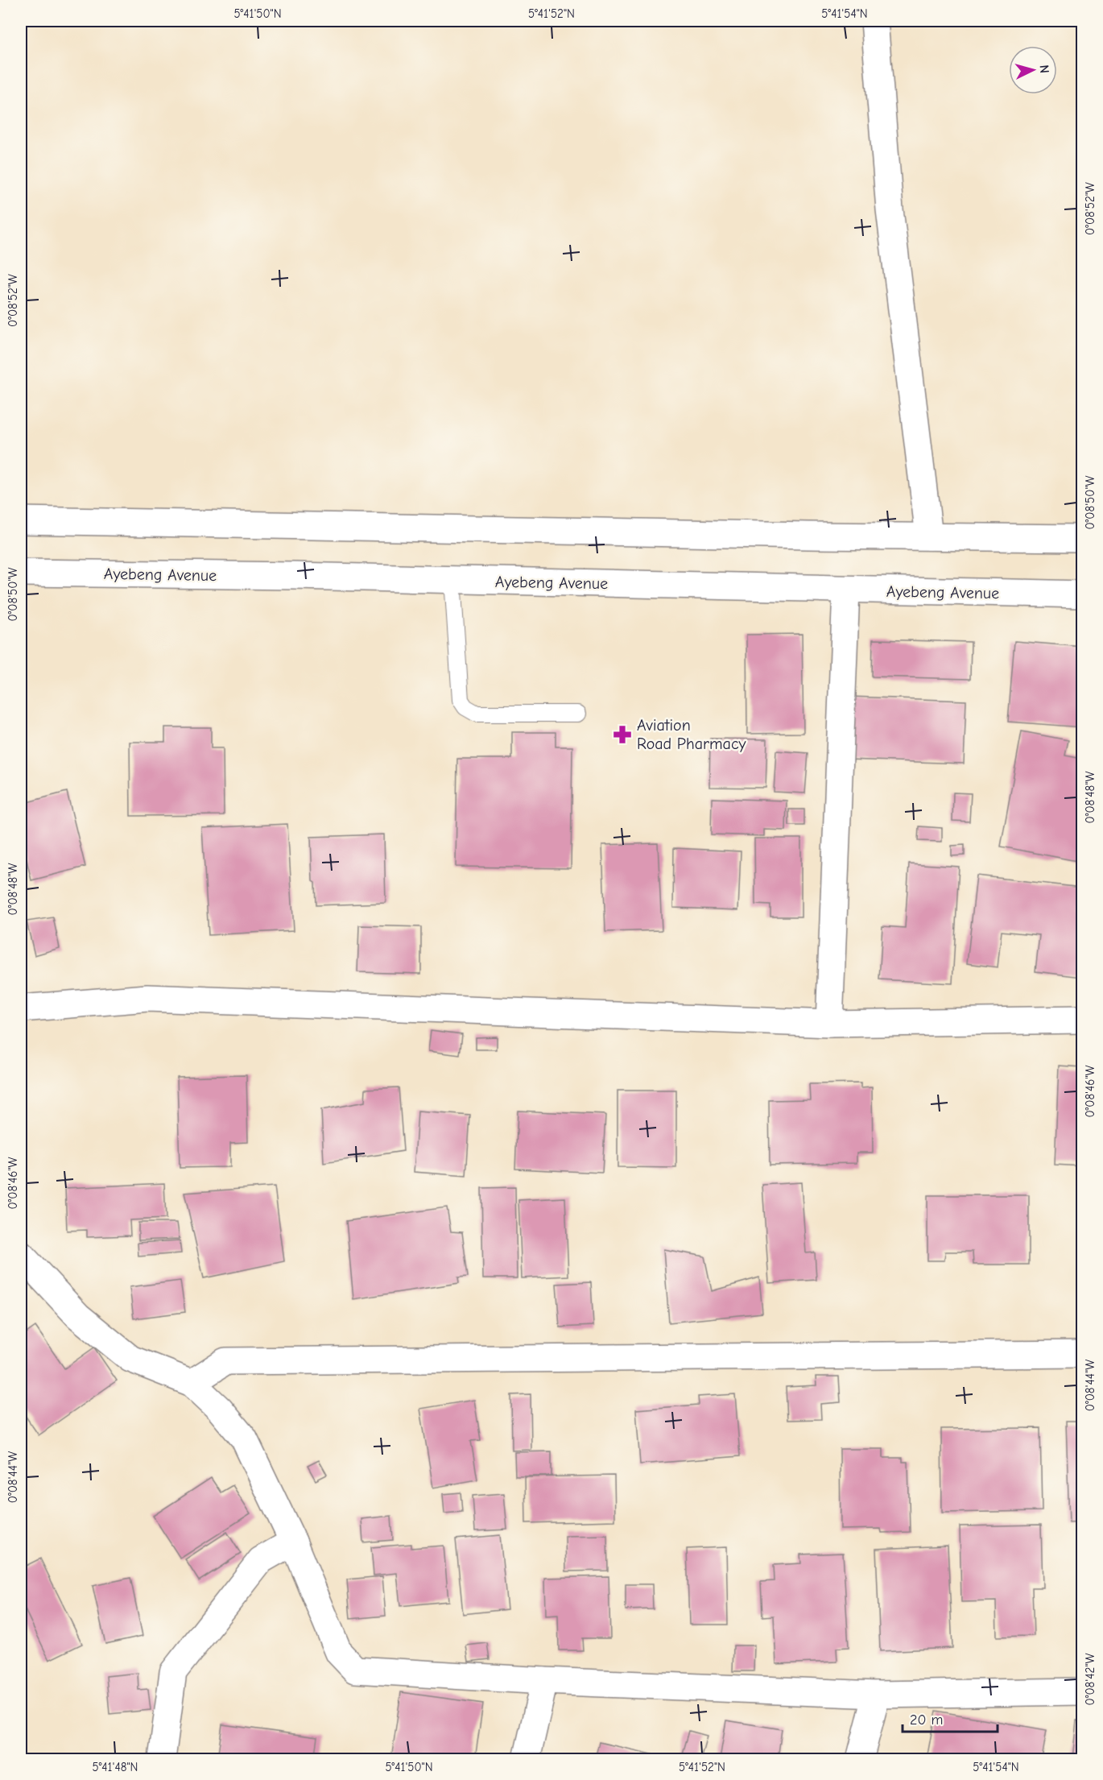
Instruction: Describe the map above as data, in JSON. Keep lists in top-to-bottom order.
{
  "streets": {
    "street": ["Ayebeng Avenue"]
  },
  "places": {
    "pharmacy": ["Aviation Road Pharmacy"]
  },
  "scale_bar": "20 m",
  "north": "right",
  "coordinates": [
    "5°41'50\"N",
    "5°41'52\"N",
    "5°41'54\"N",
    "0°08'52\"W",
    "0°08'50\"W",
    "0°08'48\"W",
    "0°08'46\"W",
    "0°08'44\"W",
    "0°08'42\"W",
    "5°41'48\"N"
  ]
}
